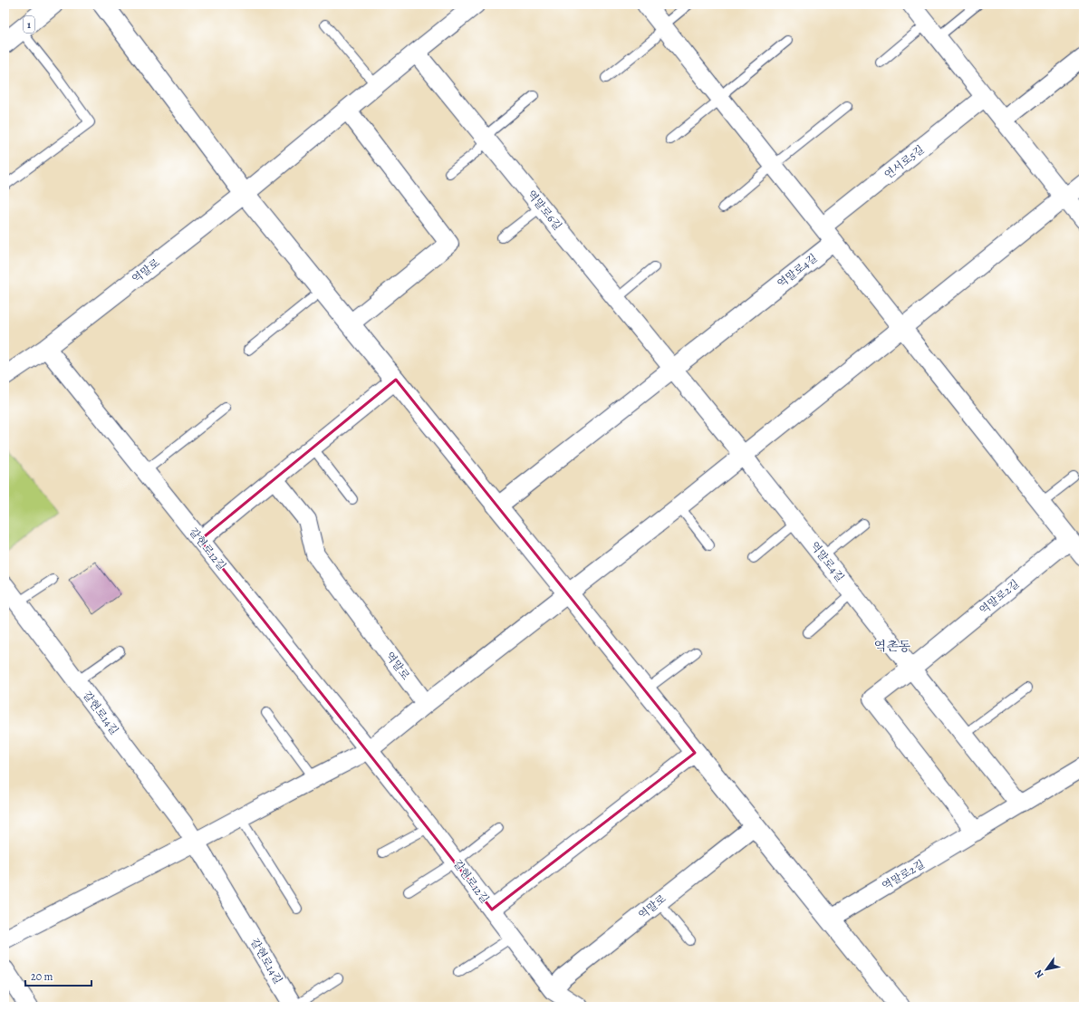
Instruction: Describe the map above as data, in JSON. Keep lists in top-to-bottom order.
{
  "streets": {
    "street": [
      "1",
      "연서로5길",
      "역말로6길",
      "역말로",
      "역말로4길",
      "갈현로12길",
      "역말로2길",
      "갈현로14길"
    ]
  },
  "crossings": [
    ["역말로6길", "역말로4길"],
    ["역말로", "갈현로12길"],
    ["역말로4길", "역말로2길"]
  ],
  "districts": ["역촌동"],
  "scale_bar": "20 m",
  "north": "bottom left"
}
